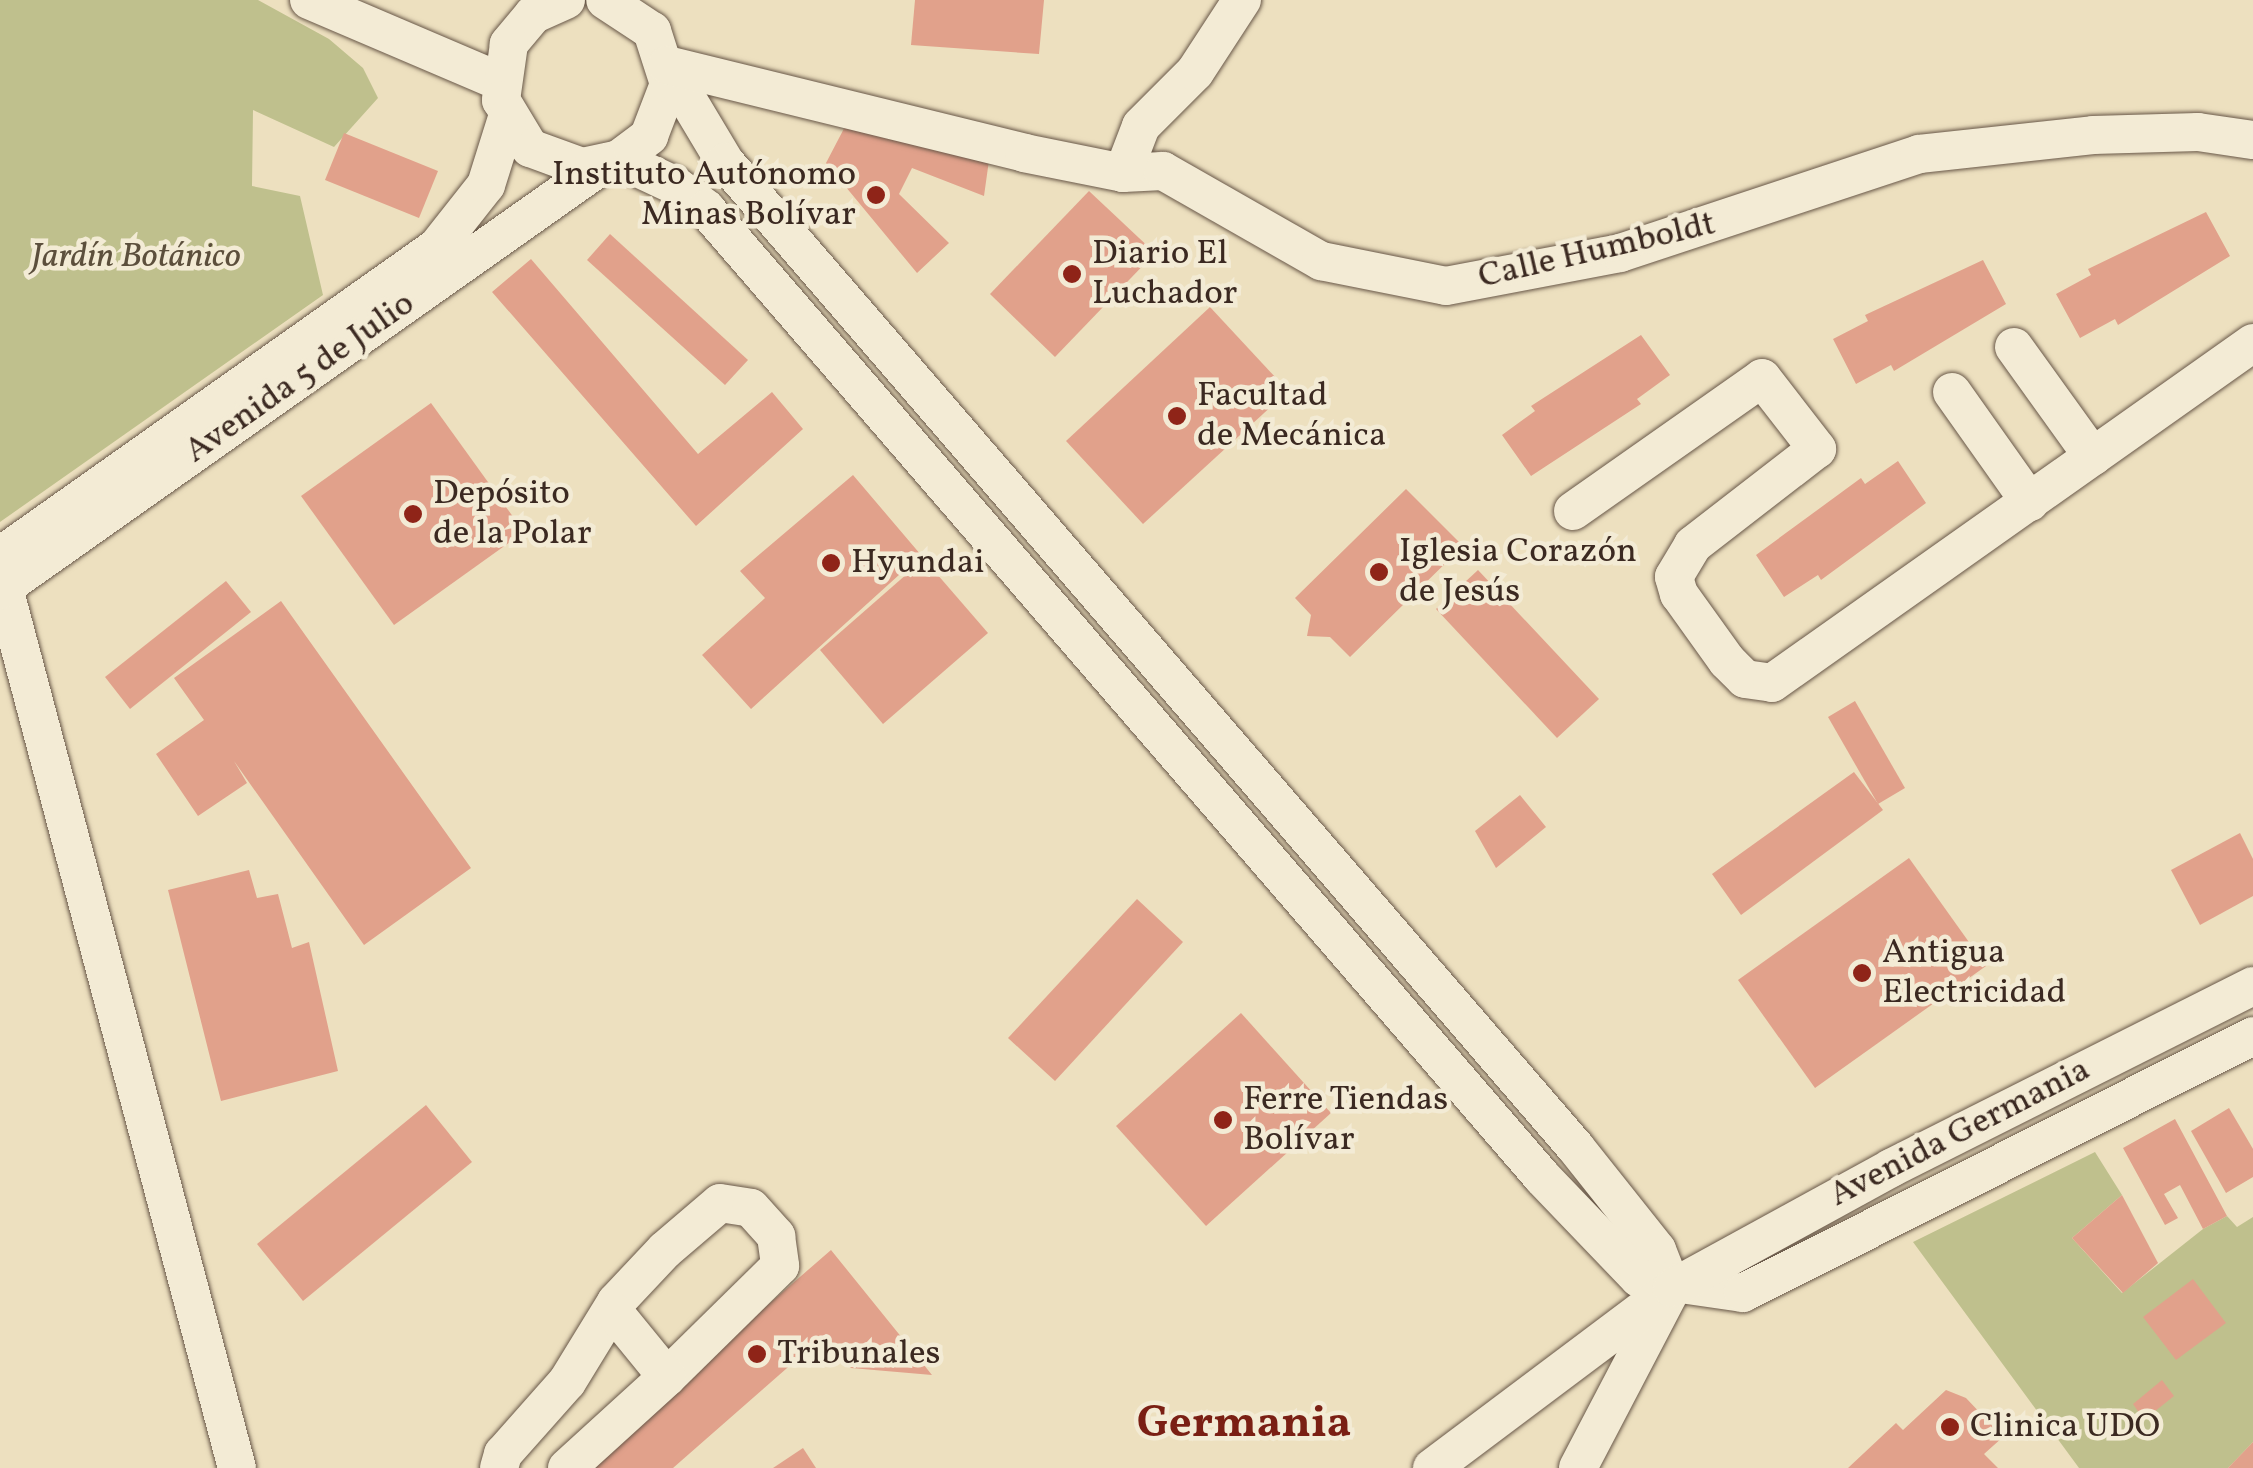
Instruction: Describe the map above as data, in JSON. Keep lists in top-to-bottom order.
{
  "streets": {
    "street": ["Calle Humboldt", "Avenida 5 de Julio", "Avenida Germania"]
  },
  "crossings": [
    ["Calle Humboldt", "Avenida 5 de Julio"],
    ["Avenida 5 de Julio", "Avenida Germania"]
  ],
  "districts": ["Germania"],
  "parks": ["Jardín Botánico"],
  "places": [
    "Instituto Autónomo Minas Bolívar",
    "Diario El Luchador",
    "Facultad de Mecánica",
    "Depósito de la Polar",
    "Hyundai",
    "Iglesia Corazón de Jesús",
    "Antigua Electricidad",
    "Ferre Tiendas Bolívar",
    "Tribunales",
    "Clinica UDO"
  ]
}
